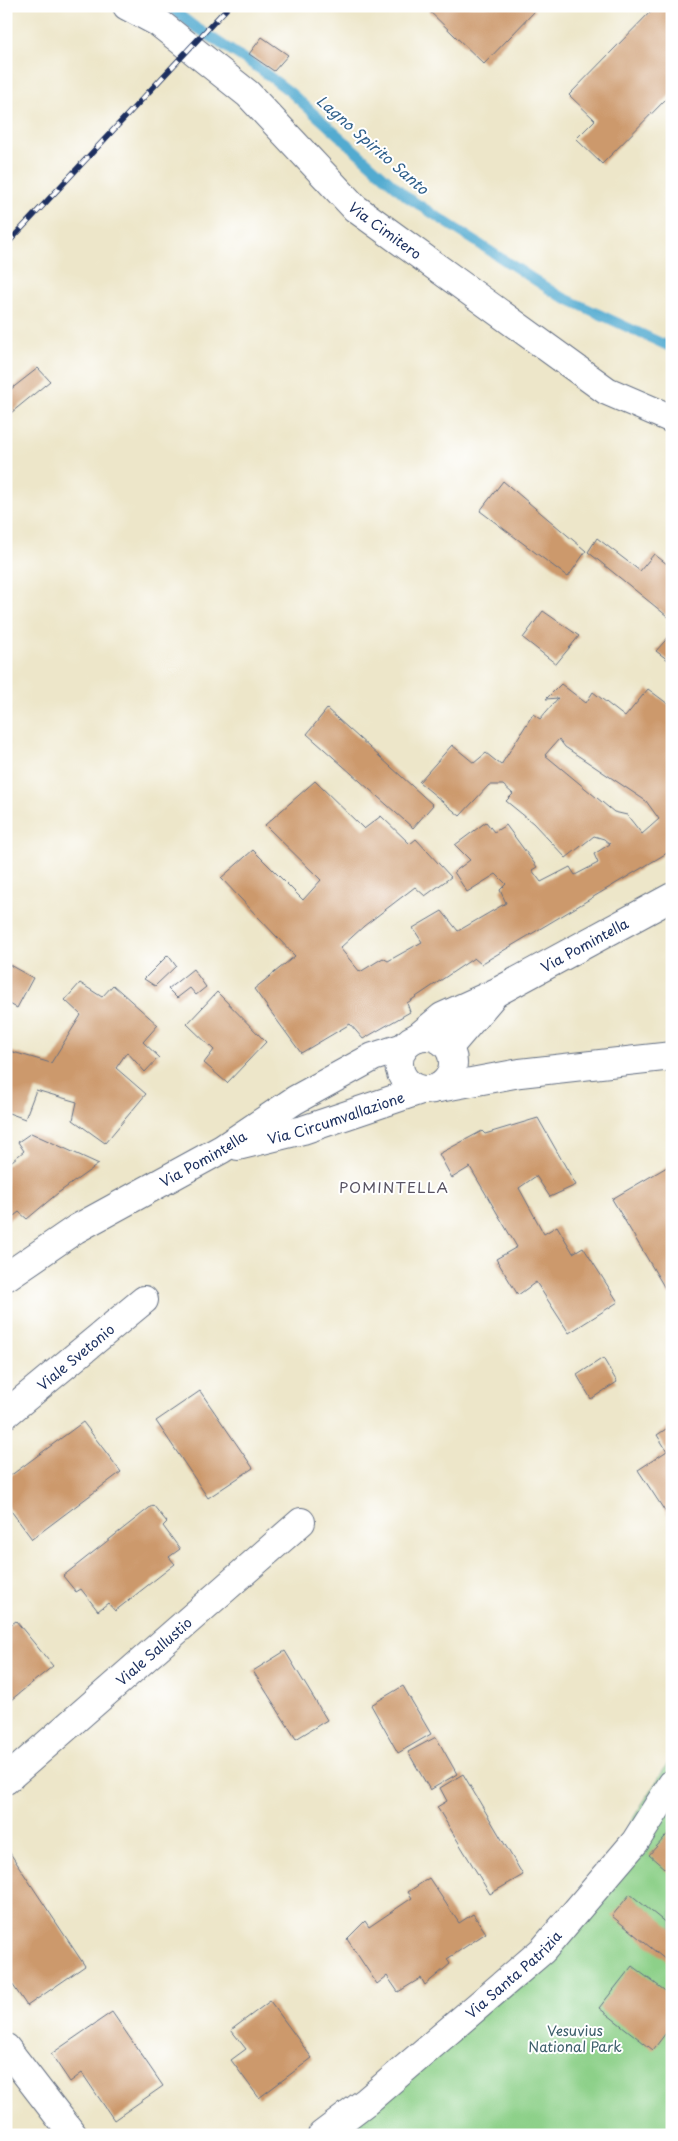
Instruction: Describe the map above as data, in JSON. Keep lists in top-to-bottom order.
{
  "streets": {
    "street": [
      "Via Cimitero",
      "Via Pomintella",
      "Via Circumvallazione",
      "Viale Svetonio",
      "Viale Sallustio",
      "Via Santa Patrizia"
    ]
  },
  "crossings": [
    ["Via Pomintella", "Via Circumvallazione"]
  ],
  "districts": ["POMINTELLA"],
  "water": ["Lagno Spirito Santo"],
  "parks": ["Vesuvius National Park"]
}
